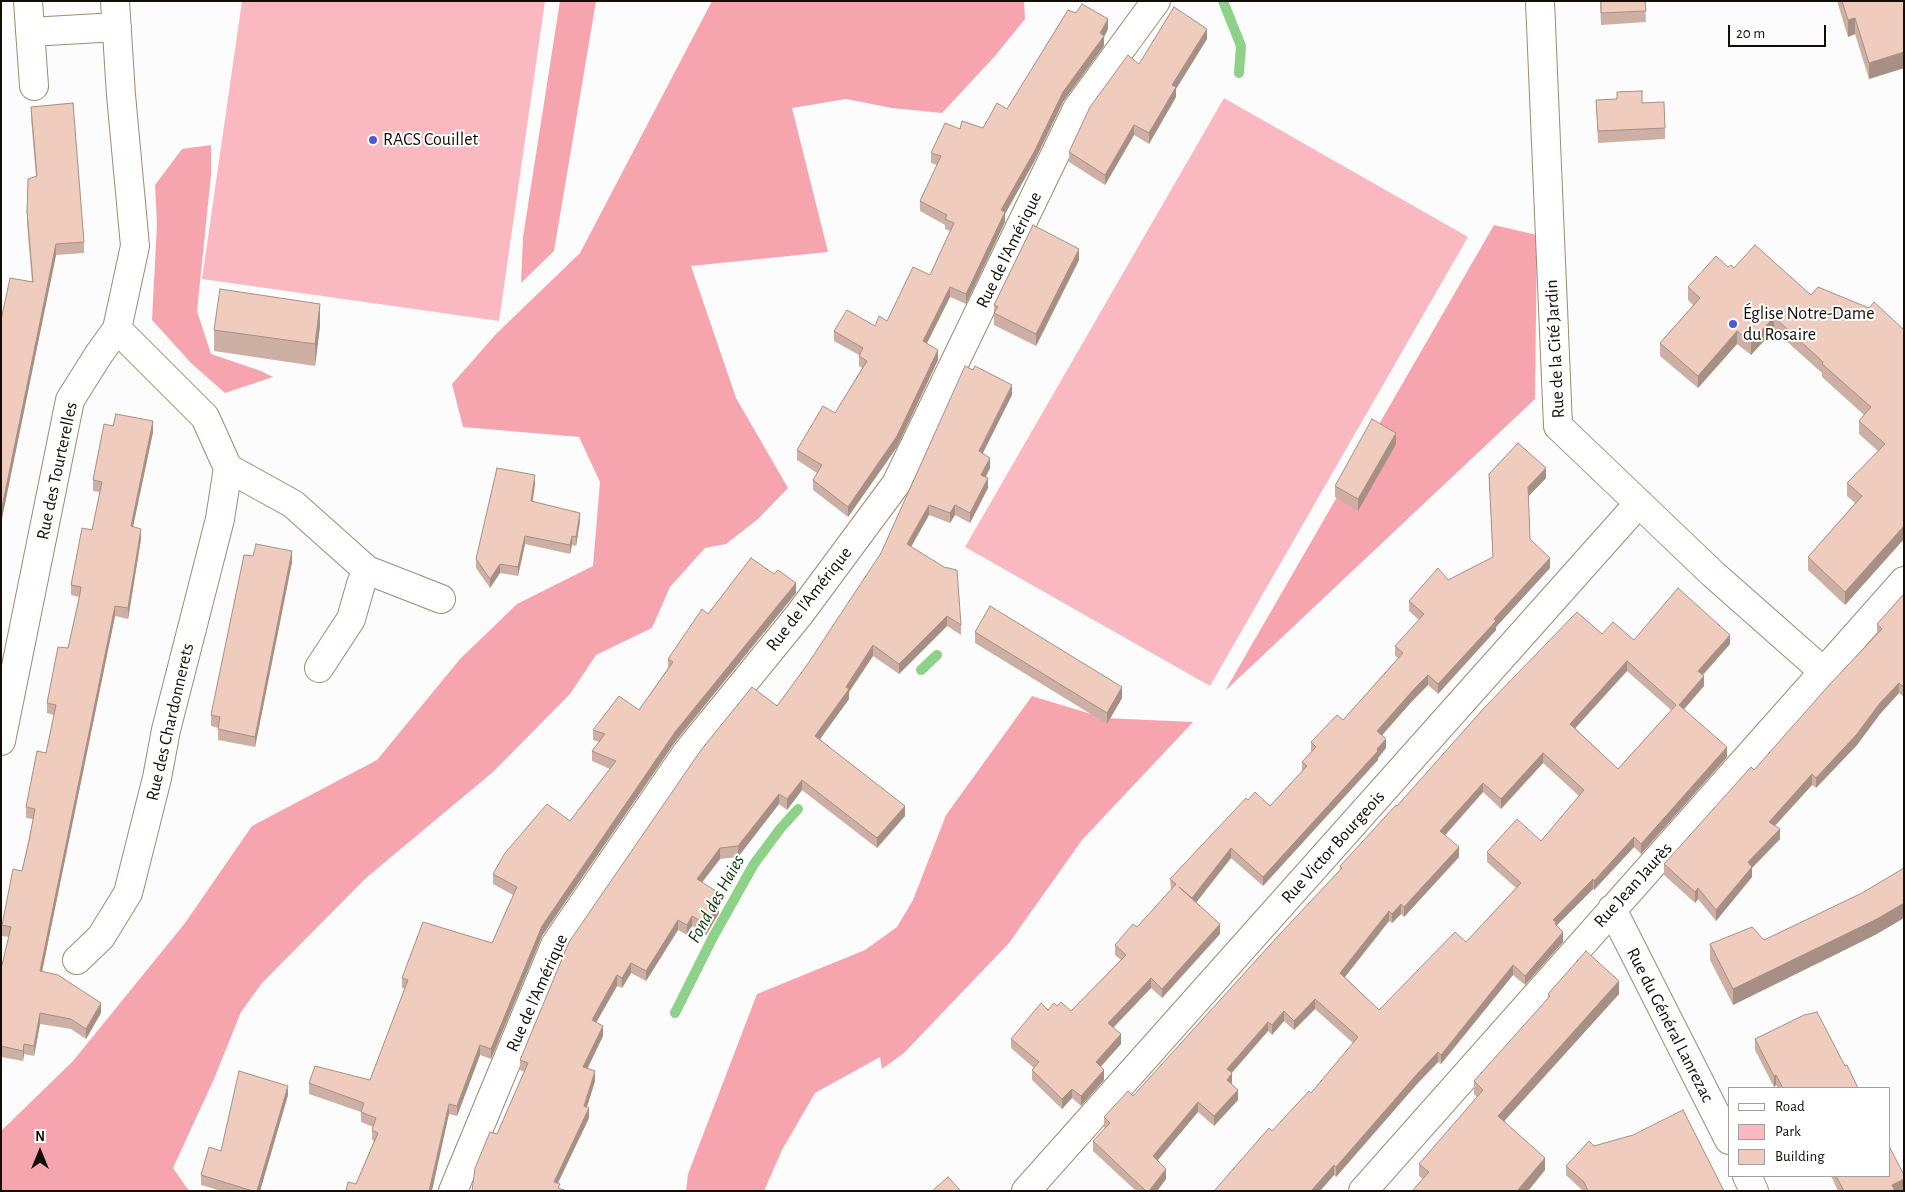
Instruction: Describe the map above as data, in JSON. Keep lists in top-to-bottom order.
{
  "streets": {
    "street": [
      "Rue de l'Amérique",
      "Rue de la Cité Jardin",
      "Rue des Tourterelles",
      "Rue des Chardonnerets",
      "Rue Victor Bourgeois",
      "Rue Jean Jaurès",
      "Rue du Général Lanrezac"
    ]
  },
  "crossings": [
    ["Rue de la Cité Jardin", "Rue Victor Bourgeois"],
    ["Rue de la Cité Jardin", "Rue Jean Jaurès"],
    ["Rue Jean Jaurès", "Rue du Général Lanrezac"]
  ],
  "water": ["Fond des Haies"],
  "places": ["RACS Couillet", "Église Notre-Dame du Rosaire"],
  "legend": ["Road", "Park", "Building"],
  "scale_bar": "20 m",
  "north": "top"
}
